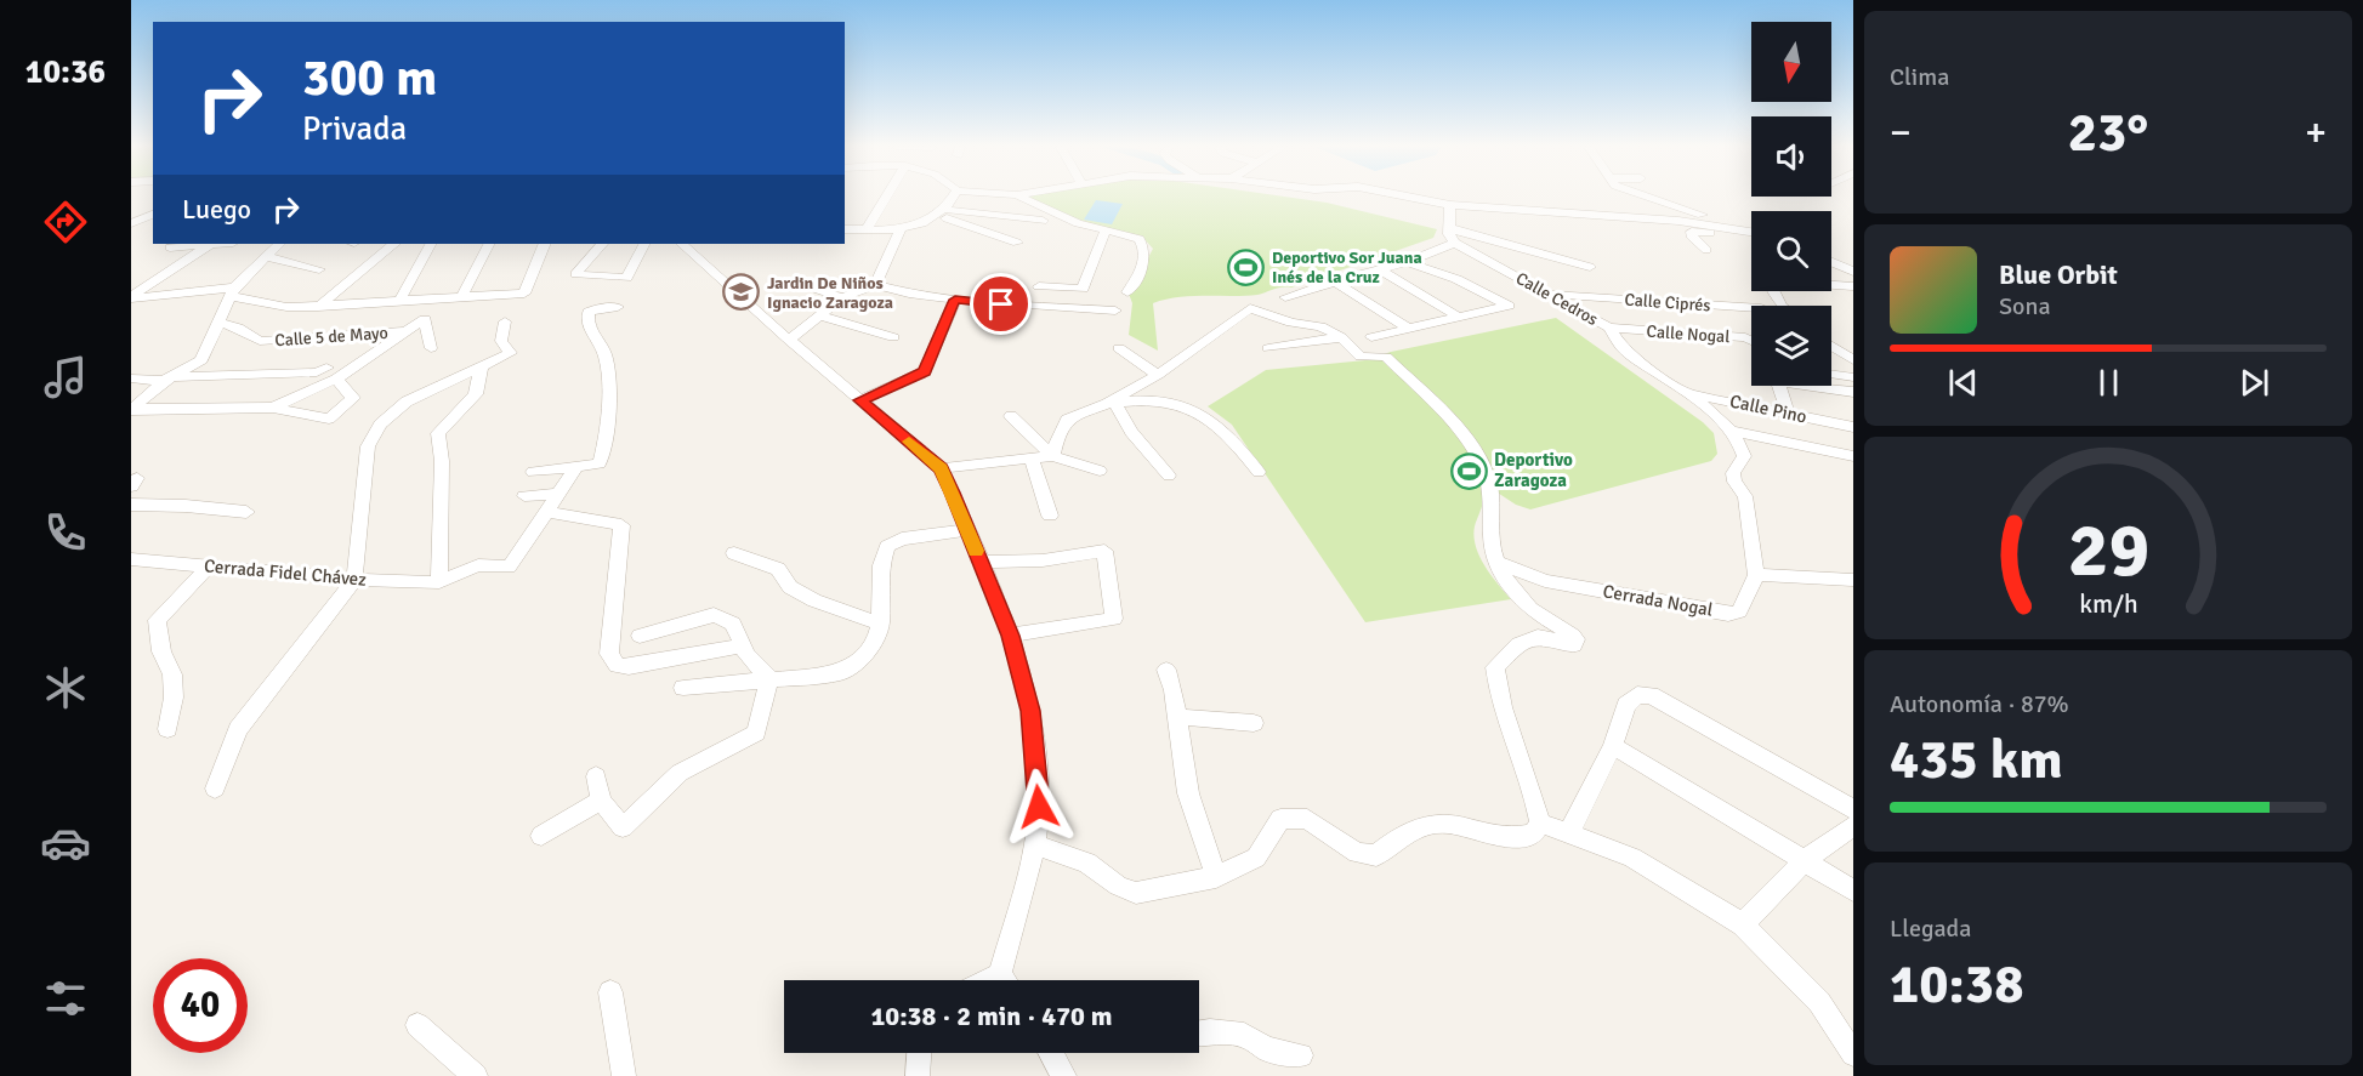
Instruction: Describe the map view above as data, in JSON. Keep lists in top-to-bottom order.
{
  "streets": {
    "street": [
      "Calle Cedros",
      "Calle Ciprés",
      "Calle Nogal",
      "Calle 5 de Mayo",
      "Calle Pino",
      "Cerrada Fidel Chávez",
      "Cerrada Nogal"
    ]
  },
  "crossings": [
    ["Calle Cedros", "Calle Ciprés"],
    ["Calle Cedros", "Calle Nogal"],
    ["Calle Cedros", "Calle Pino"]
  ],
  "places": {
    "sports": ["Deportivo Sor Juana Inés de la Cruz", "Deportivo Zaragoza"],
    "school or university": ["Jardin De Niños Ignacio Zaragoza"]
  },
  "north": "bottom",
  "page": {
    "tabs": "10:36",
    "tile": [
      "Clima",
      ["Autonomía · 87%", "435 km"],
      ["Llegada", "10:38"]
    ],
    "turn": ["300 m", "Privada"],
    "heat": ["−", "23°", "+"],
    "then": "Luego",
    "song": ["Blue Orbit", "Sona"],
    "limit": "40",
    "trip": "10:38 · 2 min · 470 m",
    "gauge": ["29", "km/h"]
  }
}
